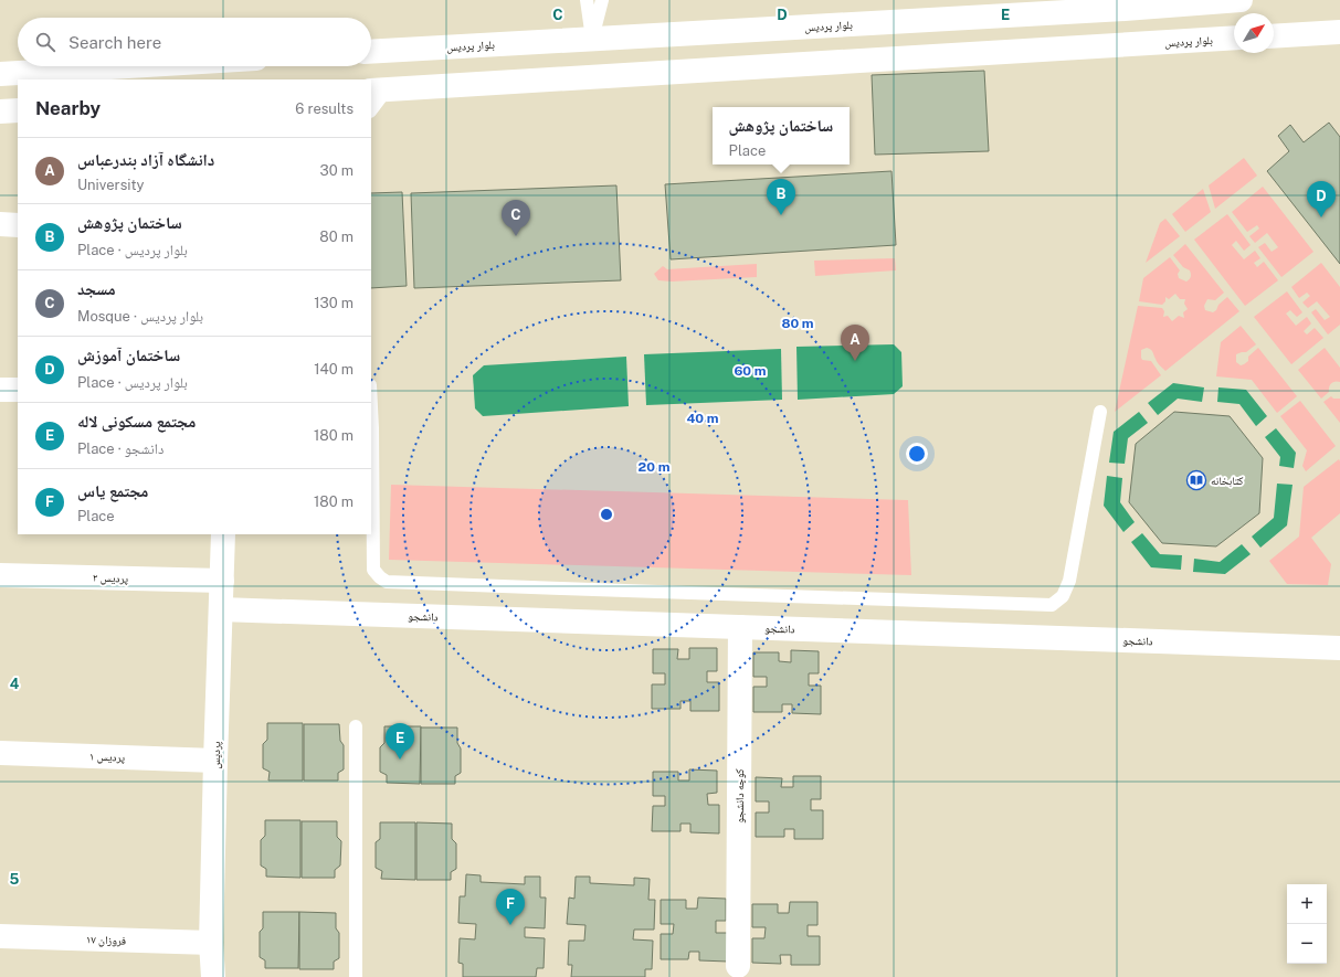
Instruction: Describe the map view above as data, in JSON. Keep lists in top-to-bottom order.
{
  "streets": {
    "street": [
      "بلوار پردیس",
      "پردیس ۲",
      "دانشجو",
      "پردیس",
      "پردیس ۱",
      "کوچه دانشجو",
      "فروزان ۱۷"
    ]
  },
  "crossings": [
    ["پردیس ۲", "پردیس"],
    ["دانشجو", "پردیس"],
    ["دانشجو", "کوچه دانشجو"],
    ["پردیس", "پردیس ۱"],
    ["پردیس", "فروزان ۱۷"]
  ],
  "places": {
    "library": ["کتابخانه"]
  },
  "north": "top right",
  "page": {
    "search": "Search here",
    "heading": ["Nearby", "6 results"],
    "popup": ["ساختمان پژوهش", "Place"],
    "list": [
      {
        "mark": "A",
        "name": "دانشگاه آزاد بندرعباس",
        "note": "University",
        "value": "30 m"
      },
      {
        "mark": "B",
        "name": "ساختمان پژوهش",
        "note": "Place · بلوار پردیس",
        "value": "80 m"
      },
      {
        "mark": "C",
        "name": "مسجد",
        "note": "Mosque · بلوار پردیس",
        "value": "130 m"
      },
      {
        "mark": "D",
        "name": "ساختمان آموزش",
        "note": "Place · بلوار پردیس",
        "value": "140 m"
      },
      {
        "mark": "E",
        "name": "مجتمع مسکونی لاله",
        "note": "Place · دانشجو",
        "value": "180 m"
      },
      {
        "mark": "F",
        "name": "مجتمع یاس",
        "note": "Place",
        "value": "180 m"
      }
    ],
    "pins": [
      "B",
      "D",
      "C",
      "A",
      "E",
      "F"
    ],
    "map_buttons": ["+", "−"]
  },
  "grid": {
    "columns": ["C", "D", "E"],
    "rows": ["4", "5"]
  },
  "rings": [
    "80 m",
    "60 m",
    "40 m",
    "20 m"
  ]
}
